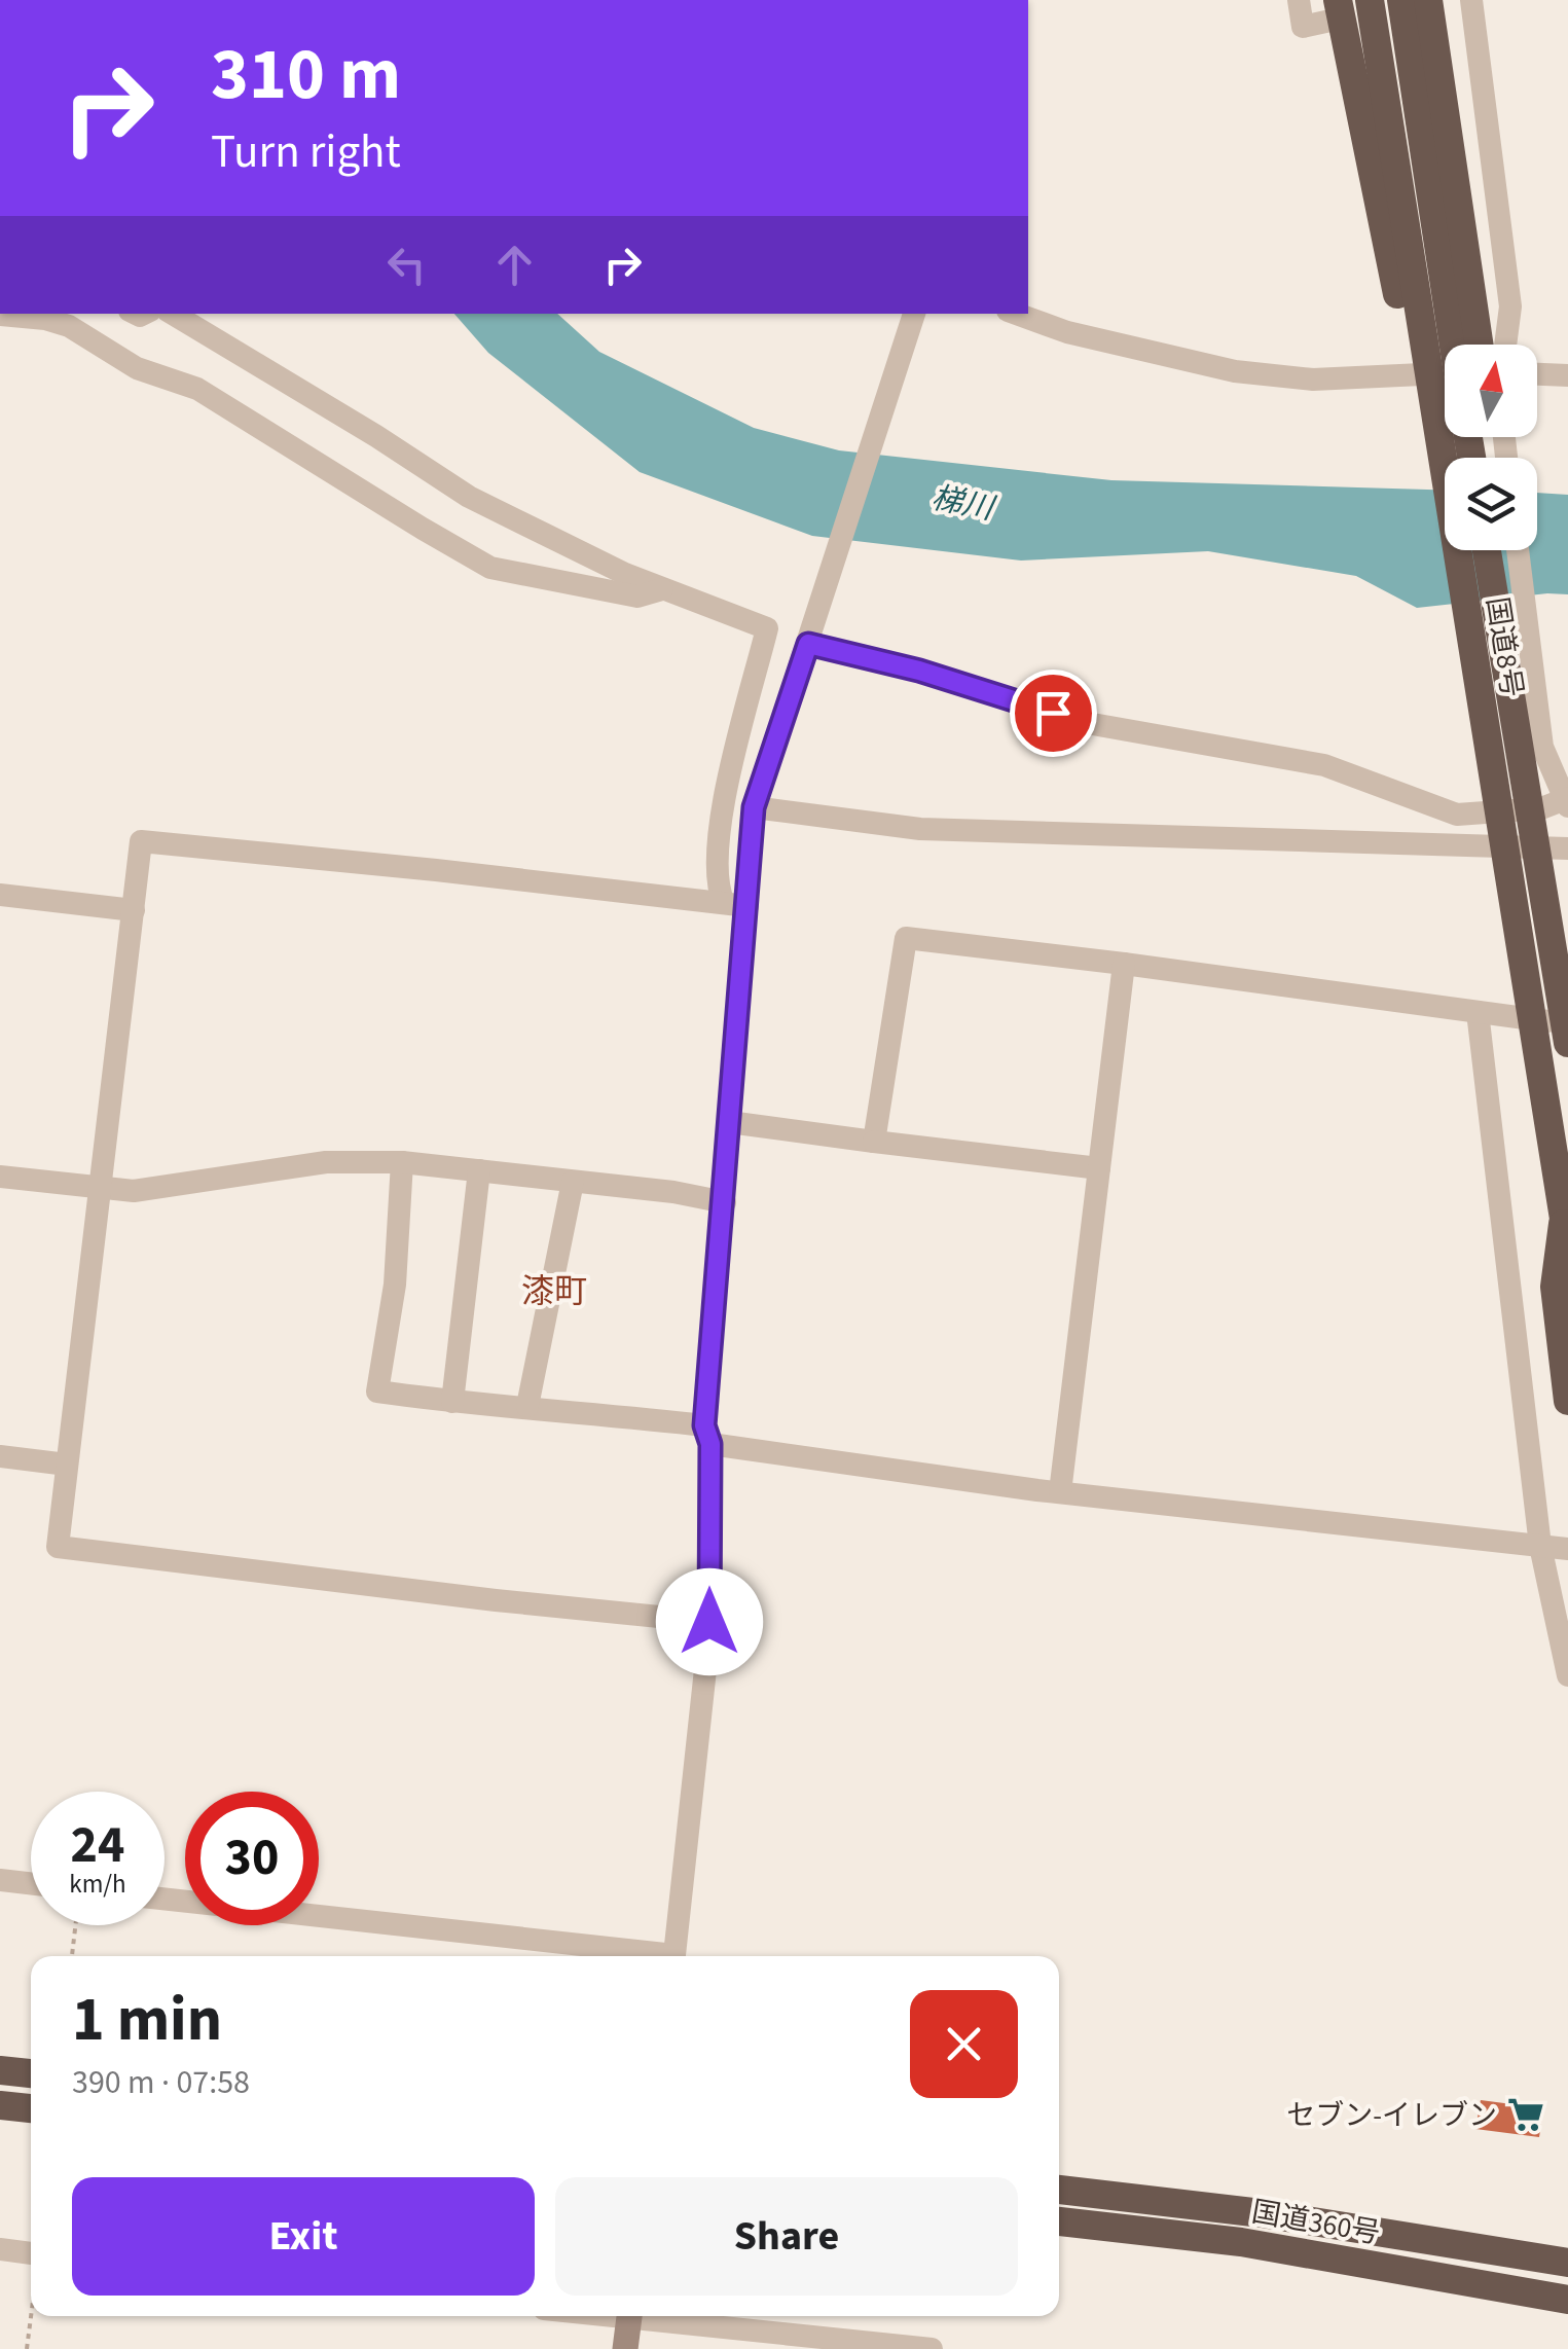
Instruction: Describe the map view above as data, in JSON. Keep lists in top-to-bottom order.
{
  "streets": {
    "highway": ["国道8号", "国道360号"]
  },
  "districts": ["漆町"],
  "water": ["梯川"],
  "places": {
    "supermarket": ["セブン-イレブン"]
  },
  "north": "top",
  "page": {
    "turn": ["310 m", "Turn right"],
    "speed": "24 km/h",
    "limit": "30",
    "heading": ["1 min", "390 m · 07:58"],
    "buttons": ["Exit", "Share"]
  }
}
